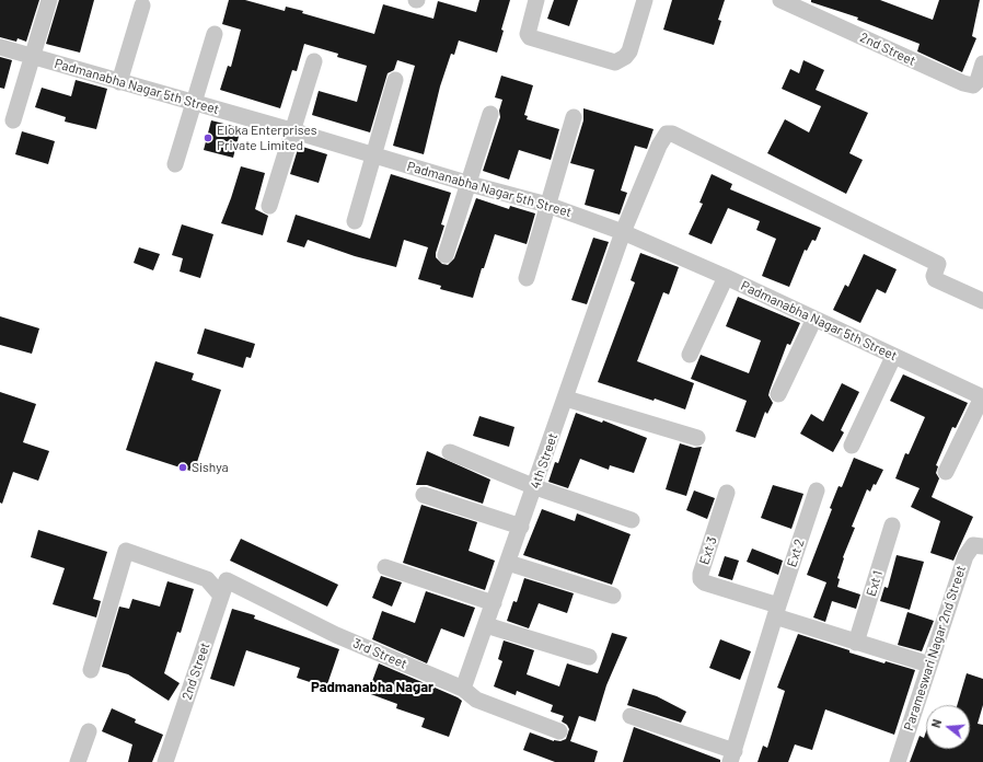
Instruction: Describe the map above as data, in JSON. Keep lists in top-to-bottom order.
{
  "streets": {
    "street": [
      "2nd Street",
      "Padmanabha Nagar 5th Street",
      "4th Street",
      "Ext 3",
      "Ext 2",
      "Ext 1",
      "Parameswari Nagar 2nd Street",
      "3rd Street"
    ]
  },
  "crossings": [
    ["2nd Street", "3rd Street"],
    ["Padmanabha Nagar 5th Street", "4th Street"],
    ["4th Street", "3rd Street"],
    ["Ext 3", "Ext 2"]
  ],
  "districts": ["Padmanabha Nagar"],
  "places": ["Eloka Enterprises Private Limited", "Sishya"],
  "north": "left"
}
